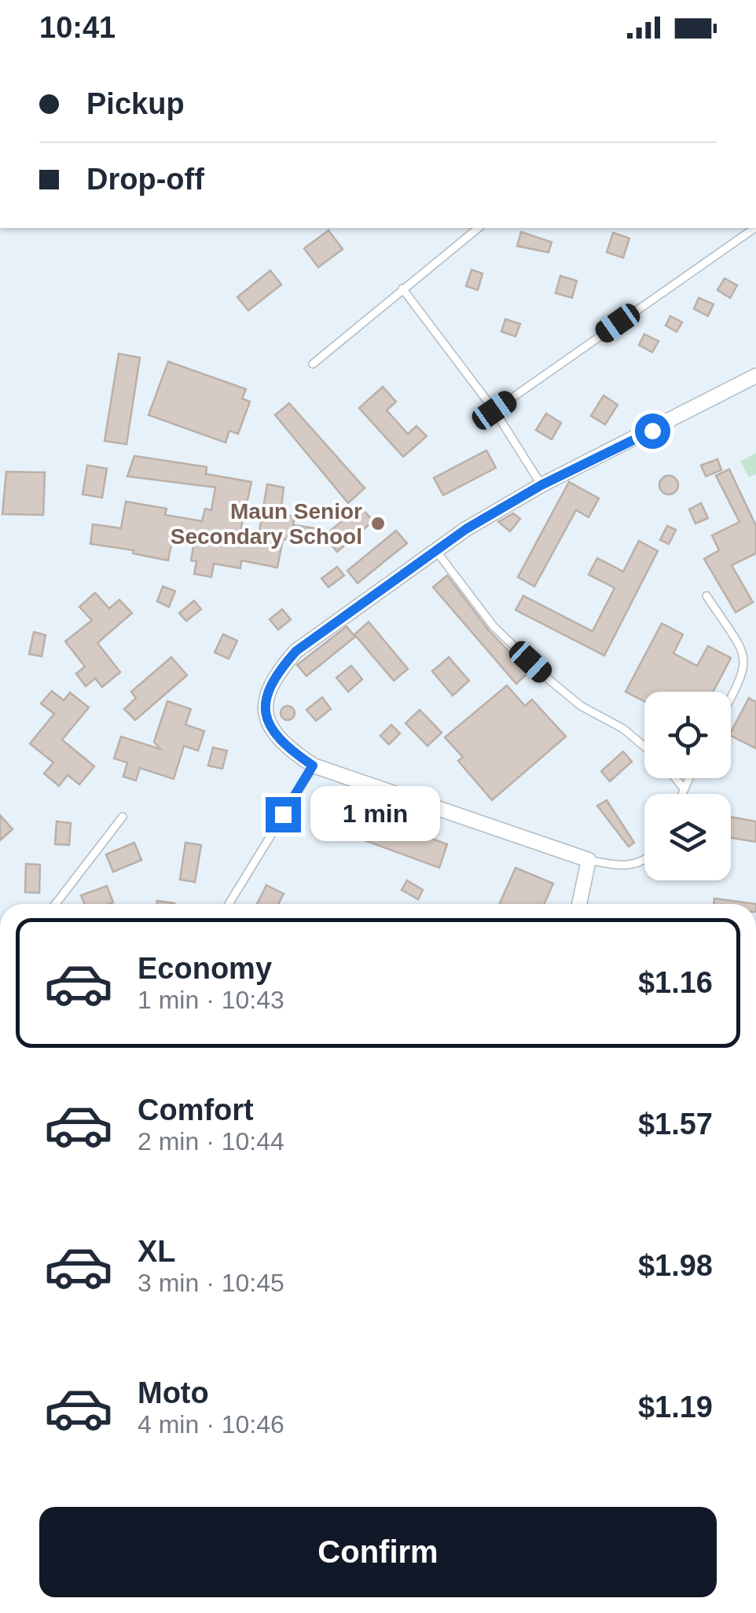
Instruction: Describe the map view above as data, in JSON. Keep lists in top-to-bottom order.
{
  "places": ["Maun Senior Secondary School"],
  "page": {
    "status": "10:41",
    "banner": ["Pickup", "Drop-off"],
    "bubble": "1 min",
    "list": [
      {
        "name": "Economy",
        "note": "1 min · 10:43",
        "value": "$1.16"
      },
      {
        "name": "Comfort",
        "note": "2 min · 10:44",
        "value": "$1.57"
      },
      {
        "name": "XL",
        "note": "3 min · 10:45",
        "value": "$1.98"
      },
      {
        "name": "Moto",
        "note": "4 min · 10:46",
        "value": "$1.19"
      }
    ],
    "buttons": "Confirm"
  }
}
